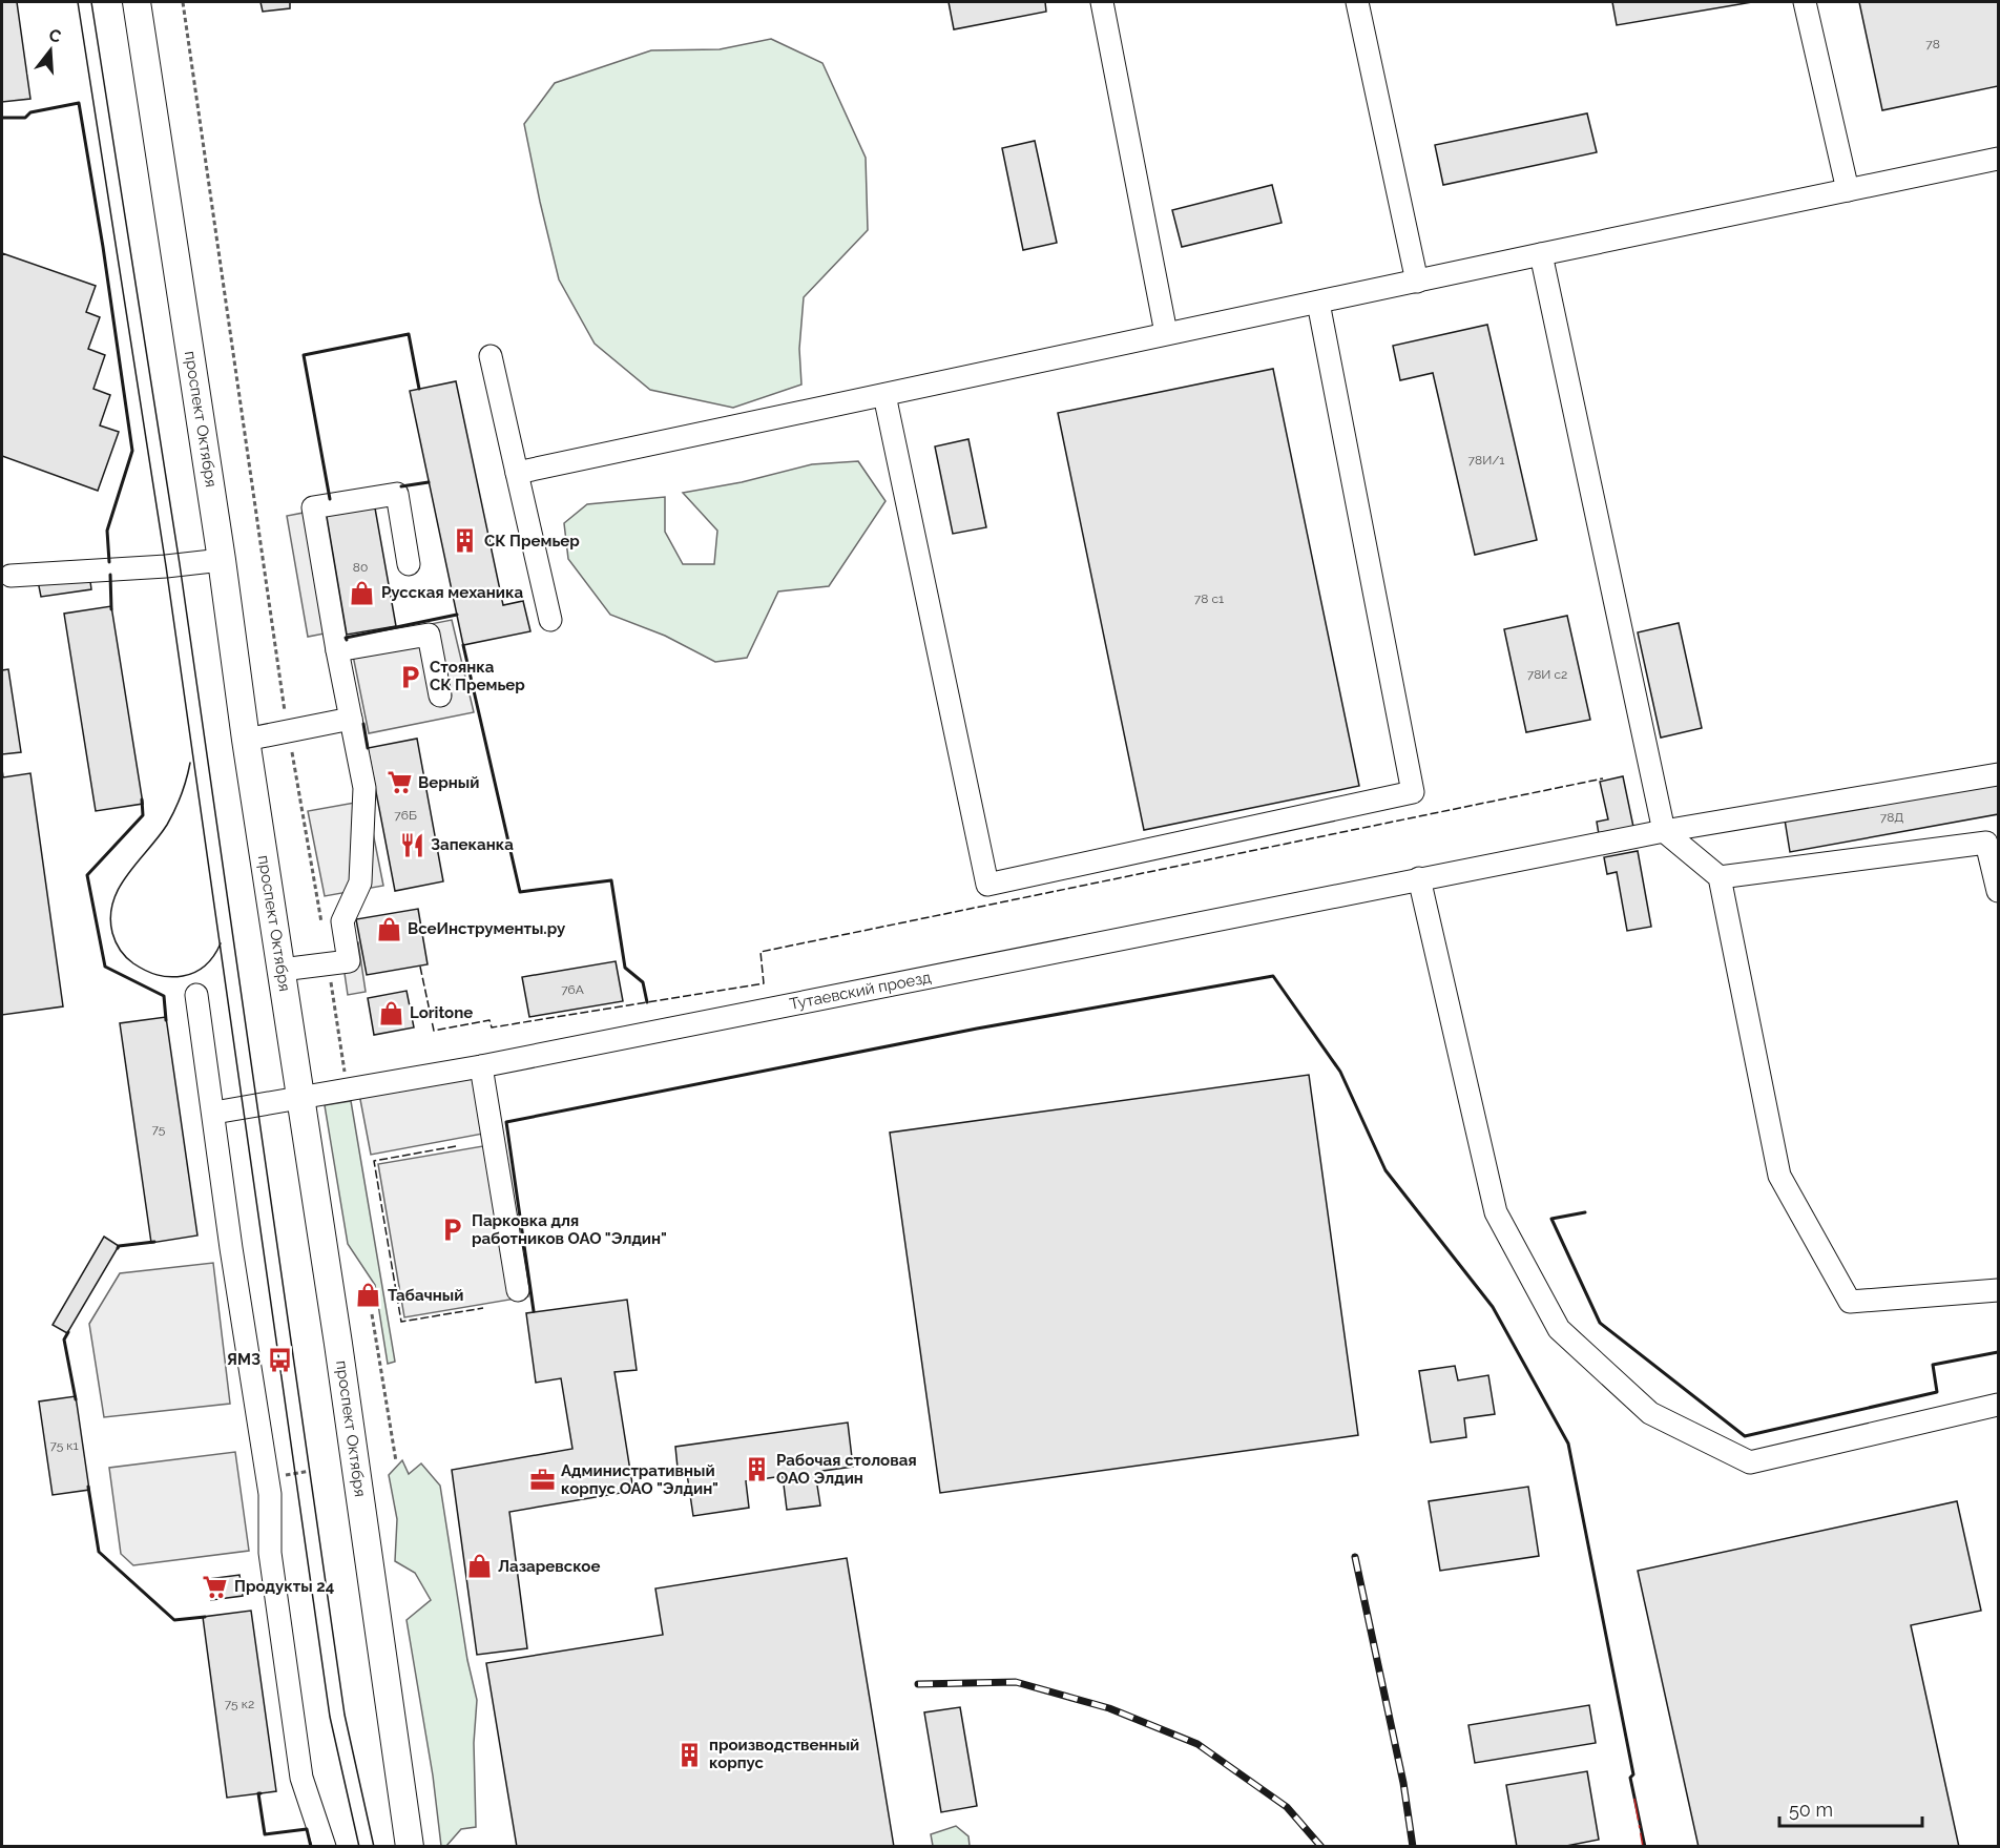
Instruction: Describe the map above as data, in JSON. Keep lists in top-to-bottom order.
{
  "streets": {
    "main road": ["проспект Октября"],
    "street": ["Тутаевский проезд"]
  },
  "crossings": [
    ["проспект Октября", "Тутаевский проезд"]
  ],
  "places": {
    "building": ["СК Премьер", "Рабочая столовая ОАО Элдин", "производственный корпус"],
    "shop": [
      "Русская механика",
      "ВсеИнструменты.ру",
      "Loritone",
      "Табачный",
      "Лазаревское"
    ],
    "parking": ["Стоянка СК Премьер", "Парковка для работников ОАО \"Элдин\""],
    "supermarket": ["Верный", "Продукты 24"],
    "restaurant": ["Запеканка"],
    "bus stop": ["ЯМЗ"],
    "office": ["Административный корпус ОАО \"Элдин\""]
  },
  "house_numbers": [
    "78",
    "78И/1",
    "80",
    "78 с1",
    "78И с2",
    "76Б",
    "78Д",
    "76А",
    "75",
    "75 к1",
    "75 к2"
  ],
  "scale_bar": "50 m",
  "north": "top"
}
